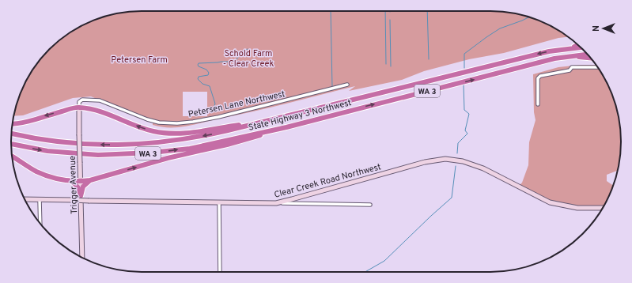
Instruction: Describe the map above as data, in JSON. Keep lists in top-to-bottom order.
{
  "streets": {
    "highway": ["WA 3", "State Highway 3 Northwest"],
    "main road": ["Clear Creek Road Northwest", "Trigger Avenue"],
    "street": ["Petersen Lane Northwest"]
  },
  "crossings": [
    ["Petersen Lane Northwest", "Trigger Avenue"]
  ],
  "parks": ["Schold Farm - Clear Creek", "Petersen Farm"],
  "north": "left"
}
